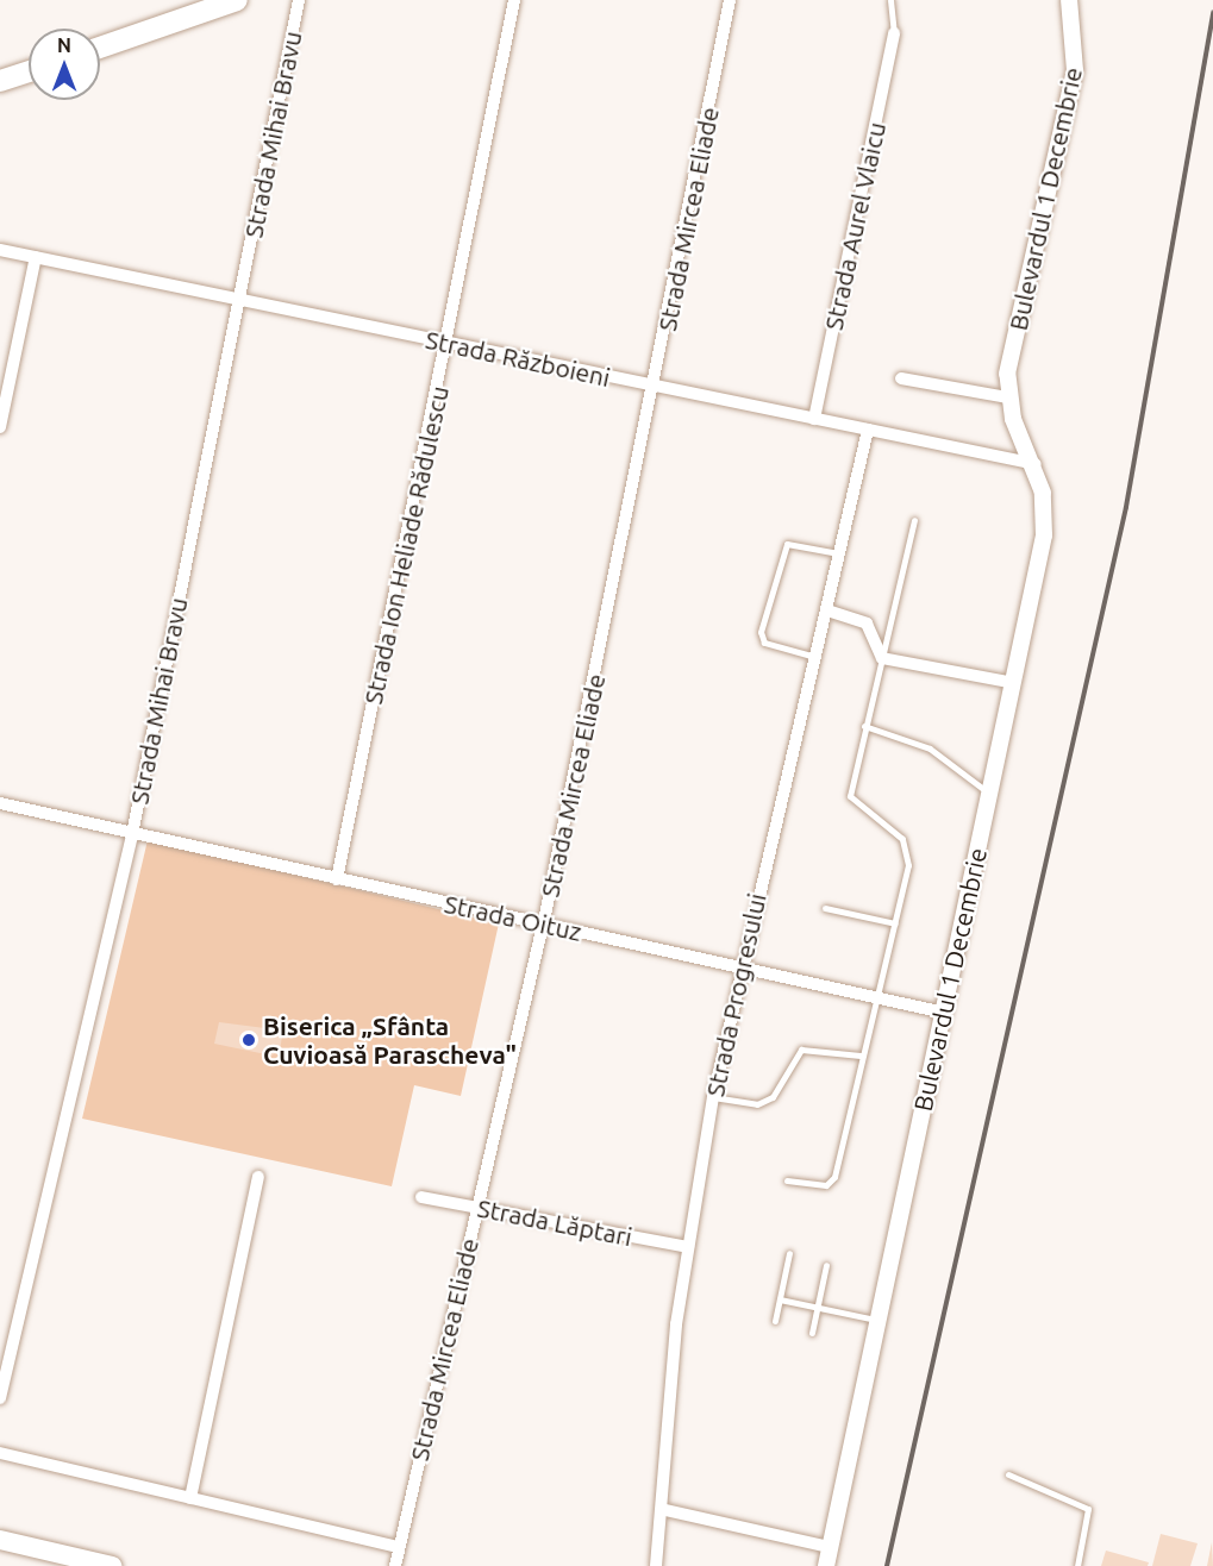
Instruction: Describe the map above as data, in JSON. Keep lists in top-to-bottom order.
{
  "streets": {
    "street": [
      "Strada Mihai Bravu",
      "Bulevardul 1 Decembrie",
      "Strada Mircea Eliade",
      "Strada Aurel Vlaicu",
      "Strada Războieni",
      "Strada Ion Heliade Rădulescu",
      "Strada Oituz",
      "Strada Progresului",
      "Strada Lăptari"
    ]
  },
  "crossings": [
    ["Strada Mihai Bravu", "Strada Războieni"],
    ["Strada Mihai Bravu", "Strada Oituz"],
    ["Bulevardul 1 Decembrie", "Strada Războieni"],
    ["Bulevardul 1 Decembrie", "Strada Oituz"],
    ["Strada Mircea Eliade", "Strada Războieni"],
    ["Strada Mircea Eliade", "Strada Oituz"],
    ["Strada Mircea Eliade", "Strada Lăptari"],
    ["Strada Aurel Vlaicu", "Strada Războieni"],
    ["Strada Războieni", "Strada Ion Heliade Rădulescu"],
    ["Strada Războieni", "Strada Progresului"],
    ["Strada Ion Heliade Rădulescu", "Strada Oituz"],
    ["Strada Oituz", "Strada Progresului"],
    ["Strada Progresului", "Strada Lăptari"]
  ],
  "places": ["Biserica „Sfânta Cuvioasă Parascheva\""],
  "north": "top"
}
